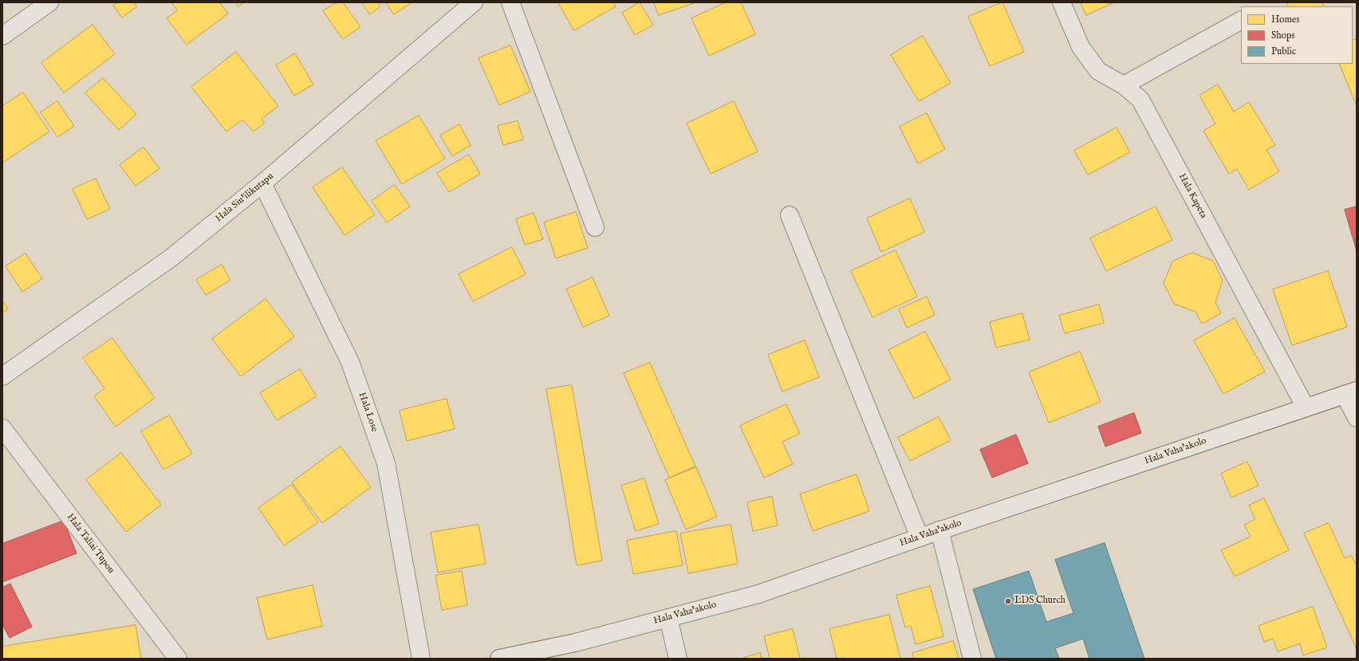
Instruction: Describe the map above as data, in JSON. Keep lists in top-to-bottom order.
{
  "streets": {
    "street": [
      "Hala Kapeta",
      "Hala Siu'ilikutapu",
      "Hala Lose",
      "Hala Vaha'akolo",
      "Hala Taliai Tupou"
    ]
  },
  "crossings": [
    ["Hala Kapeta", "Hala Vaha'akolo"],
    ["Hala Siu'ilikutapu", "Hala Lose"]
  ],
  "places": ["LDS Church"],
  "legend": ["Homes", "Shops", "Public"]
}
